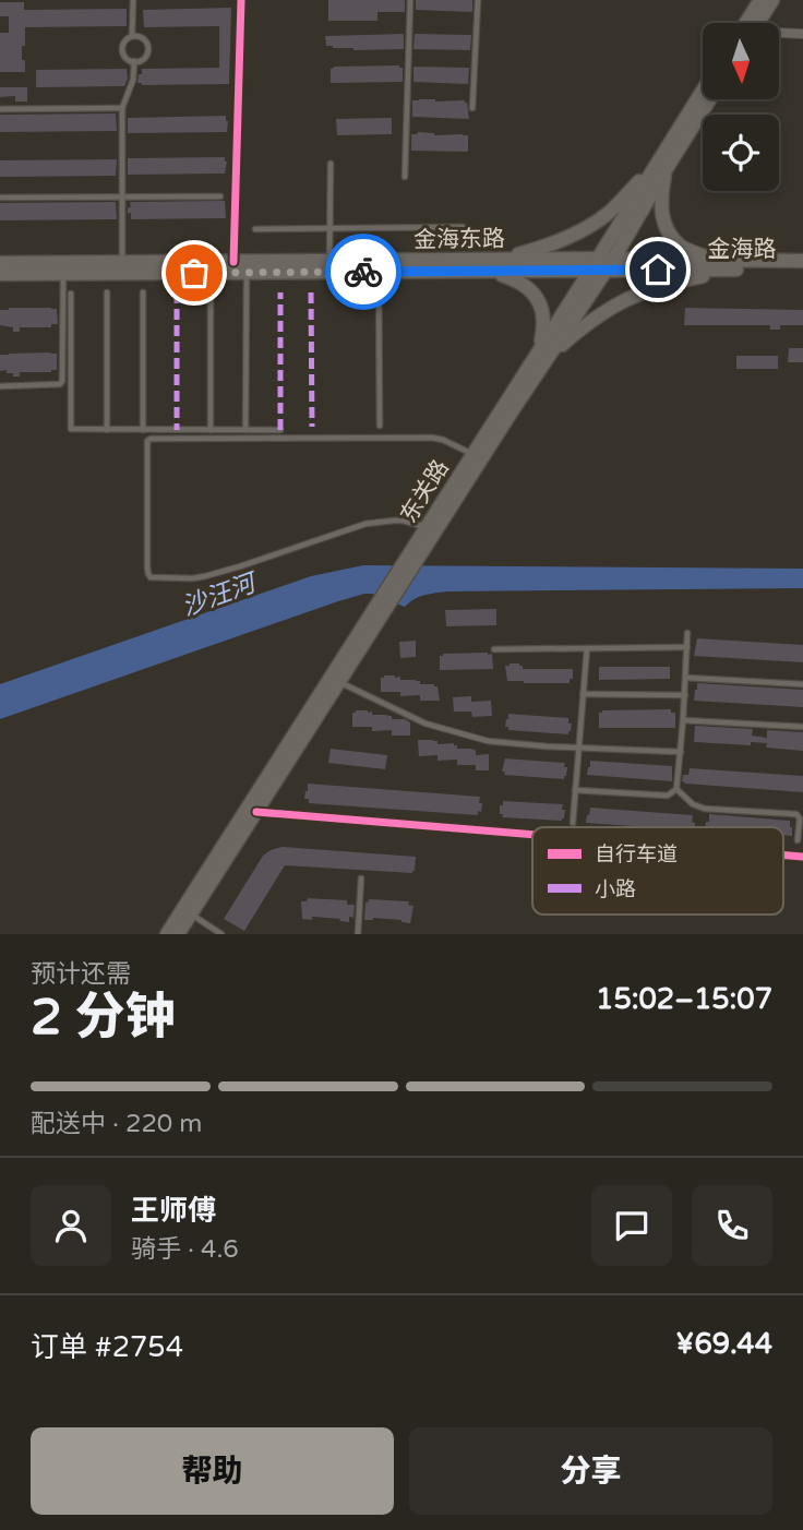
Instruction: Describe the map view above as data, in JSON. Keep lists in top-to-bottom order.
{
  "streets": {
    "main road": ["金海东路", "金海路", "东关路"]
  },
  "crossings": [
    ["金海东路", "金海路"],
    ["金海东路", "东关路"],
    ["金海路", "东关路"]
  ],
  "water": ["沙汪河"],
  "legend": ["自行车道", "小路"],
  "north": "bottom",
  "page": {
    "heading": ["2 分钟", "预计还需", "15:02–15:07"],
    "panel": [
      "王师傅",
      "骑手 · 4.6",
      "订单 #2754",
      "¥69.44"
    ],
    "bar": "配送中 · 220 m",
    "buttons": ["帮助", "分享"]
  }
}
